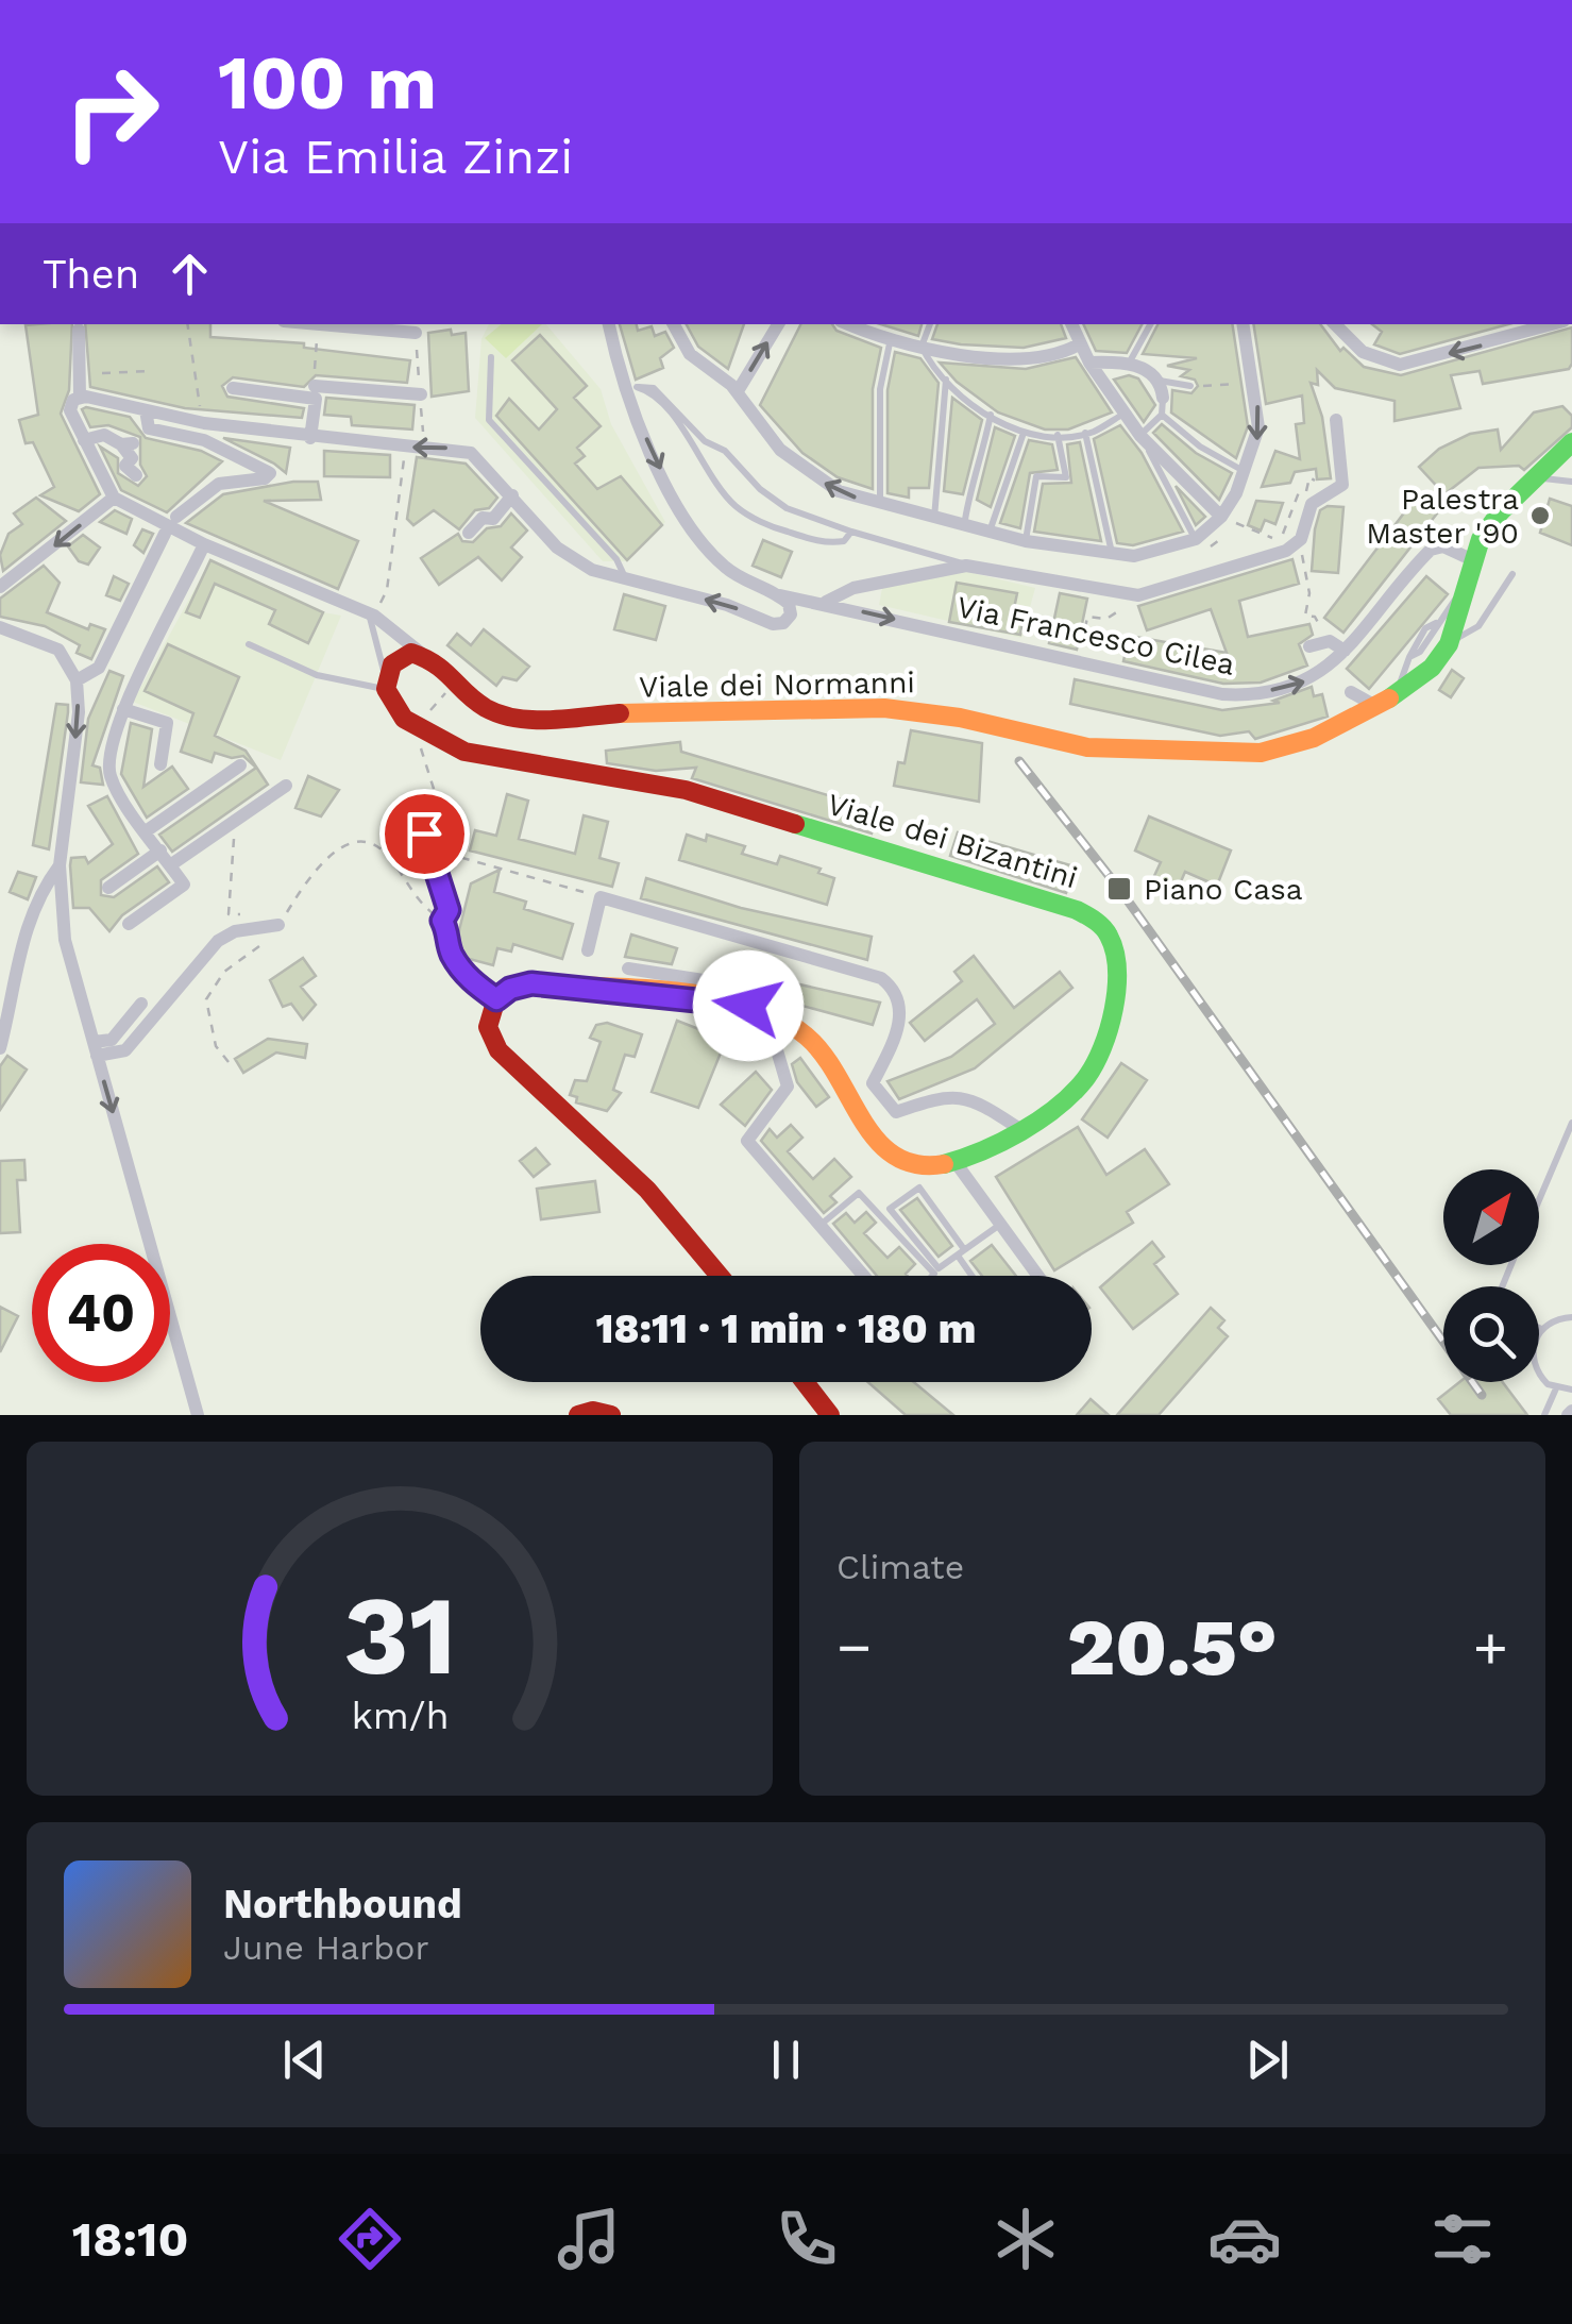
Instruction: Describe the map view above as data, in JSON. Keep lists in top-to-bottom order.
{
  "streets": {
    "street": ["Via Francesco Cilea", "Viale dei Normanni", "Viale dei Bizantini"]
  },
  "crossings": [
    ["Via Francesco Cilea", "Viale dei Normanni"]
  ],
  "places": {
    "other": ["Palestra Master '90"],
    "transit": ["Piano Casa"]
  },
  "north": "top right",
  "page": {
    "turn": ["100 m", "Via Emilia Zinzi"],
    "then": "Then",
    "limit": "40",
    "trip": "18:11 · 1 min · 180 m",
    "tile": "Climate",
    "heat": ["−", "20.5°", "+"],
    "song": ["Northbound", "June Harbor"],
    "tabs": "18:10",
    "gauge": ["31", "km/h"]
  }
}
